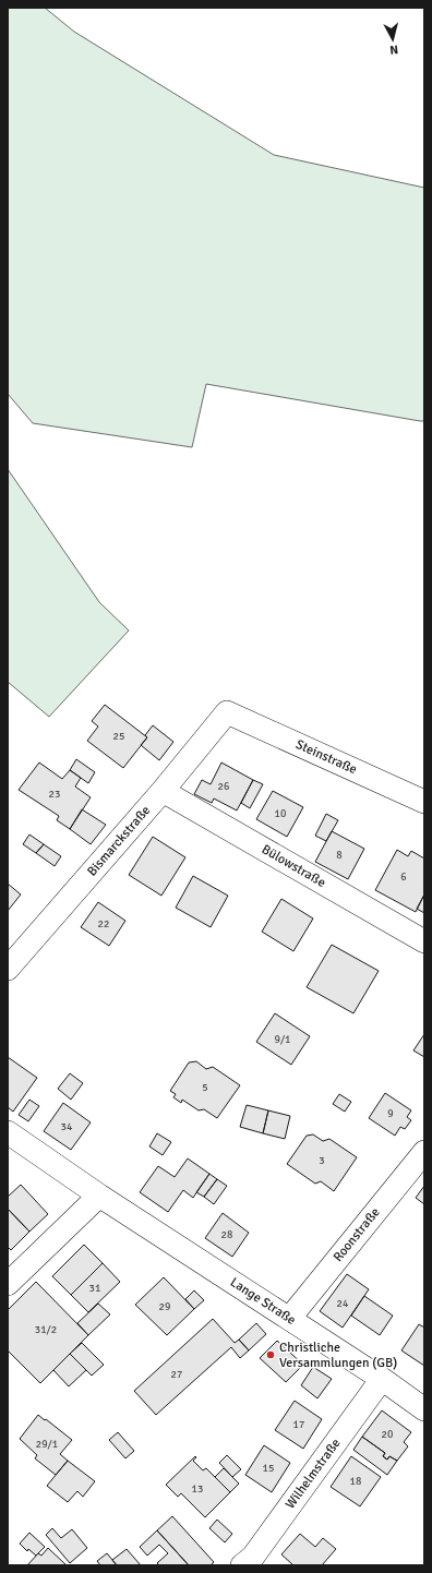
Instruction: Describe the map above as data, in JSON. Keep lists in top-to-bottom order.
{
  "streets": {
    "street": [
      "Steinstraße",
      "Bismarckstraße",
      "Bülowstraße",
      "Roonstraße",
      "Lange Straße",
      "Wilhelmstraße"
    ]
  },
  "crossings": [
    ["Steinstraße", "Bismarckstraße"],
    ["Bismarckstraße", "Bülowstraße"],
    ["Roonstraße", "Lange Straße"],
    ["Lange Straße", "Wilhelmstraße"]
  ],
  "places": ["Christliche Versammlungen (GB)"],
  "house_numbers": [
    "25",
    "26",
    "23",
    "10",
    "8",
    "6",
    "22",
    "9/1",
    "5",
    "9",
    "34",
    "3",
    "28",
    "31",
    "24",
    "29",
    "31/2",
    "27",
    "17",
    "20",
    "29/1",
    "15",
    "18",
    "13"
  ],
  "north": "bottom"
}
